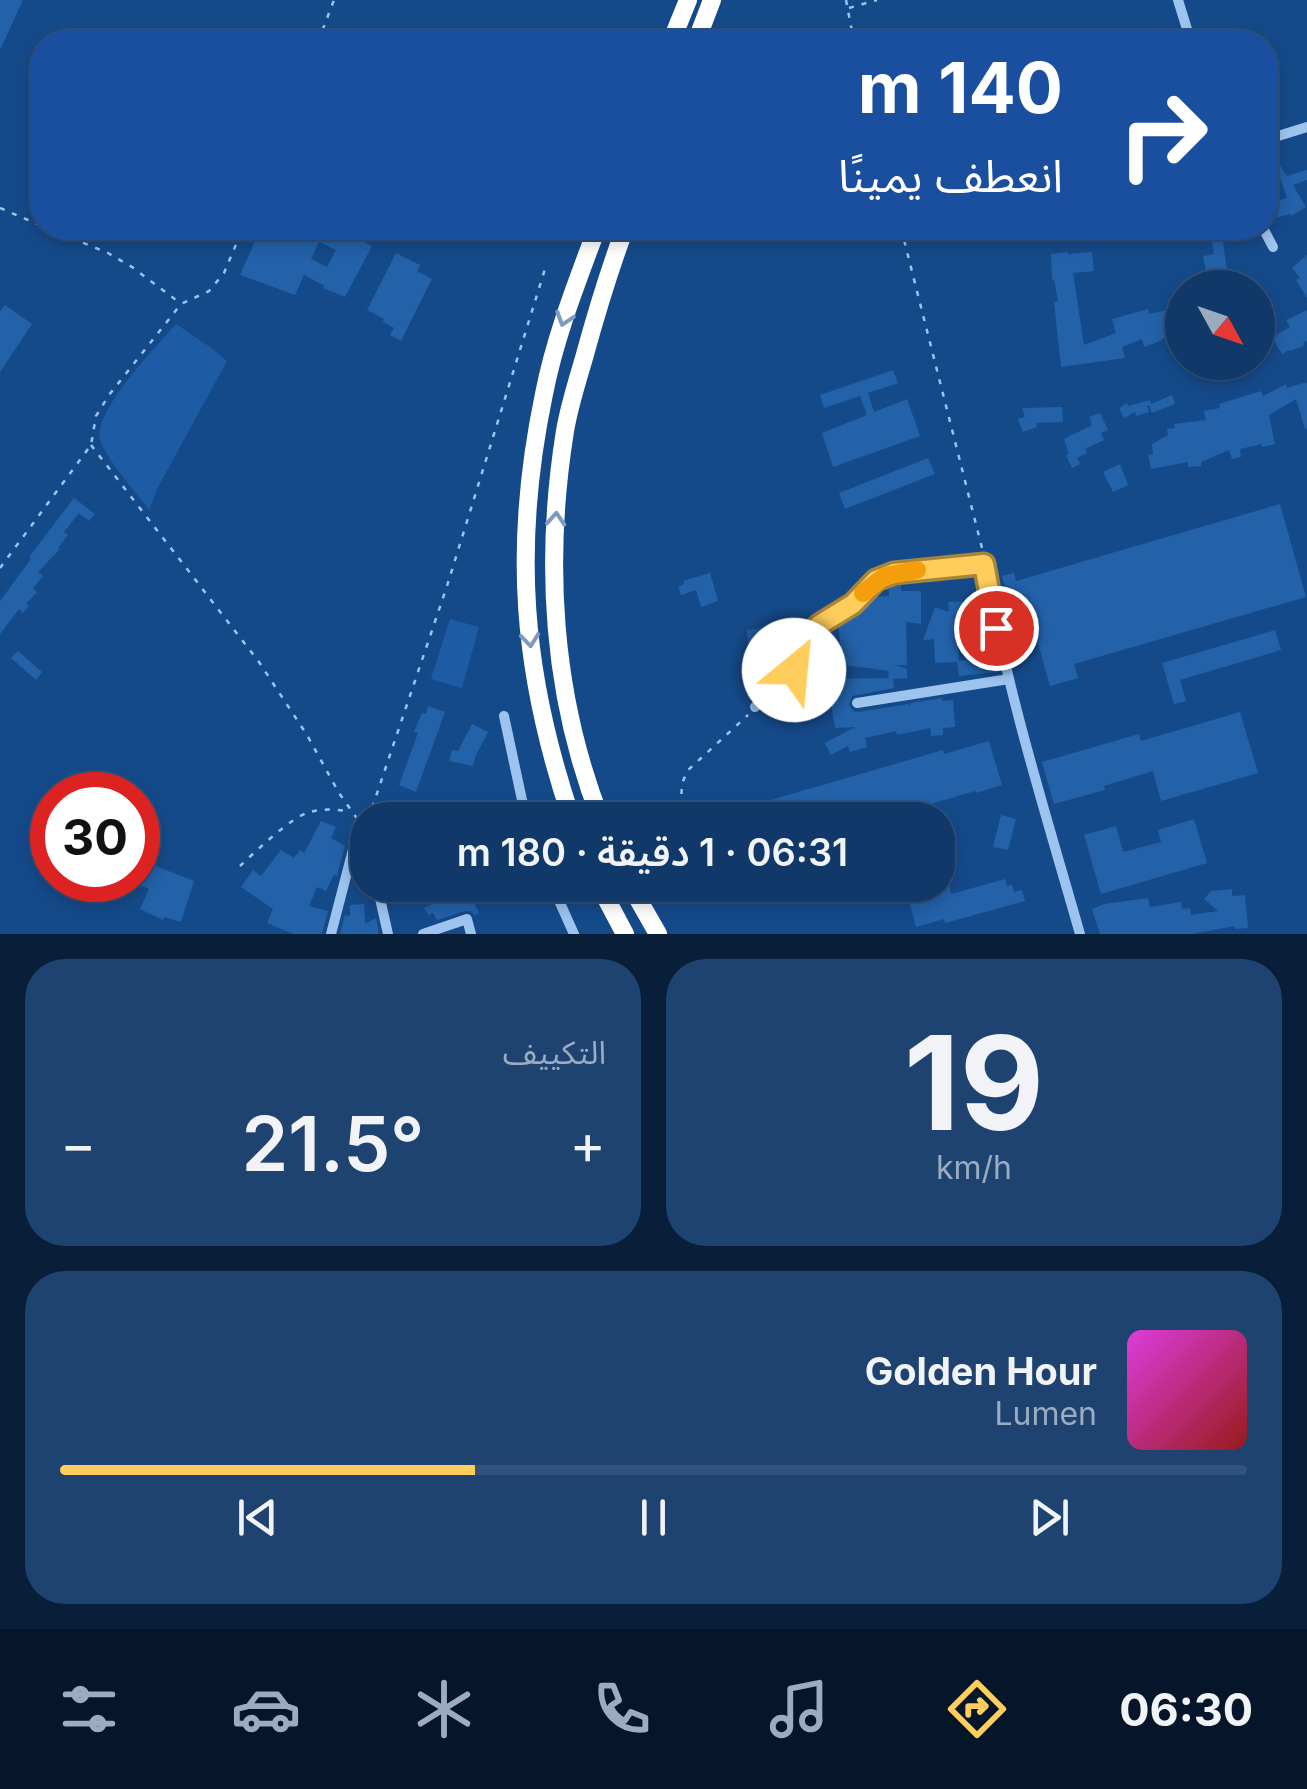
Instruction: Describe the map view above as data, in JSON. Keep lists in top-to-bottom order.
{
  "north": "bottom right",
  "page": {
    "turn": ["140 m", "انعطف يمينًا"],
    "limit": "30",
    "trip": "06:31 · 1 دقيقة · 180 m",
    "tile": [
      ["19", "km/h"],
      "التكييف"
    ],
    "heat": ["−", "21.5°", "+"],
    "song": ["Golden Hour", "Lumen"],
    "tabs": "06:30"
  }
}
